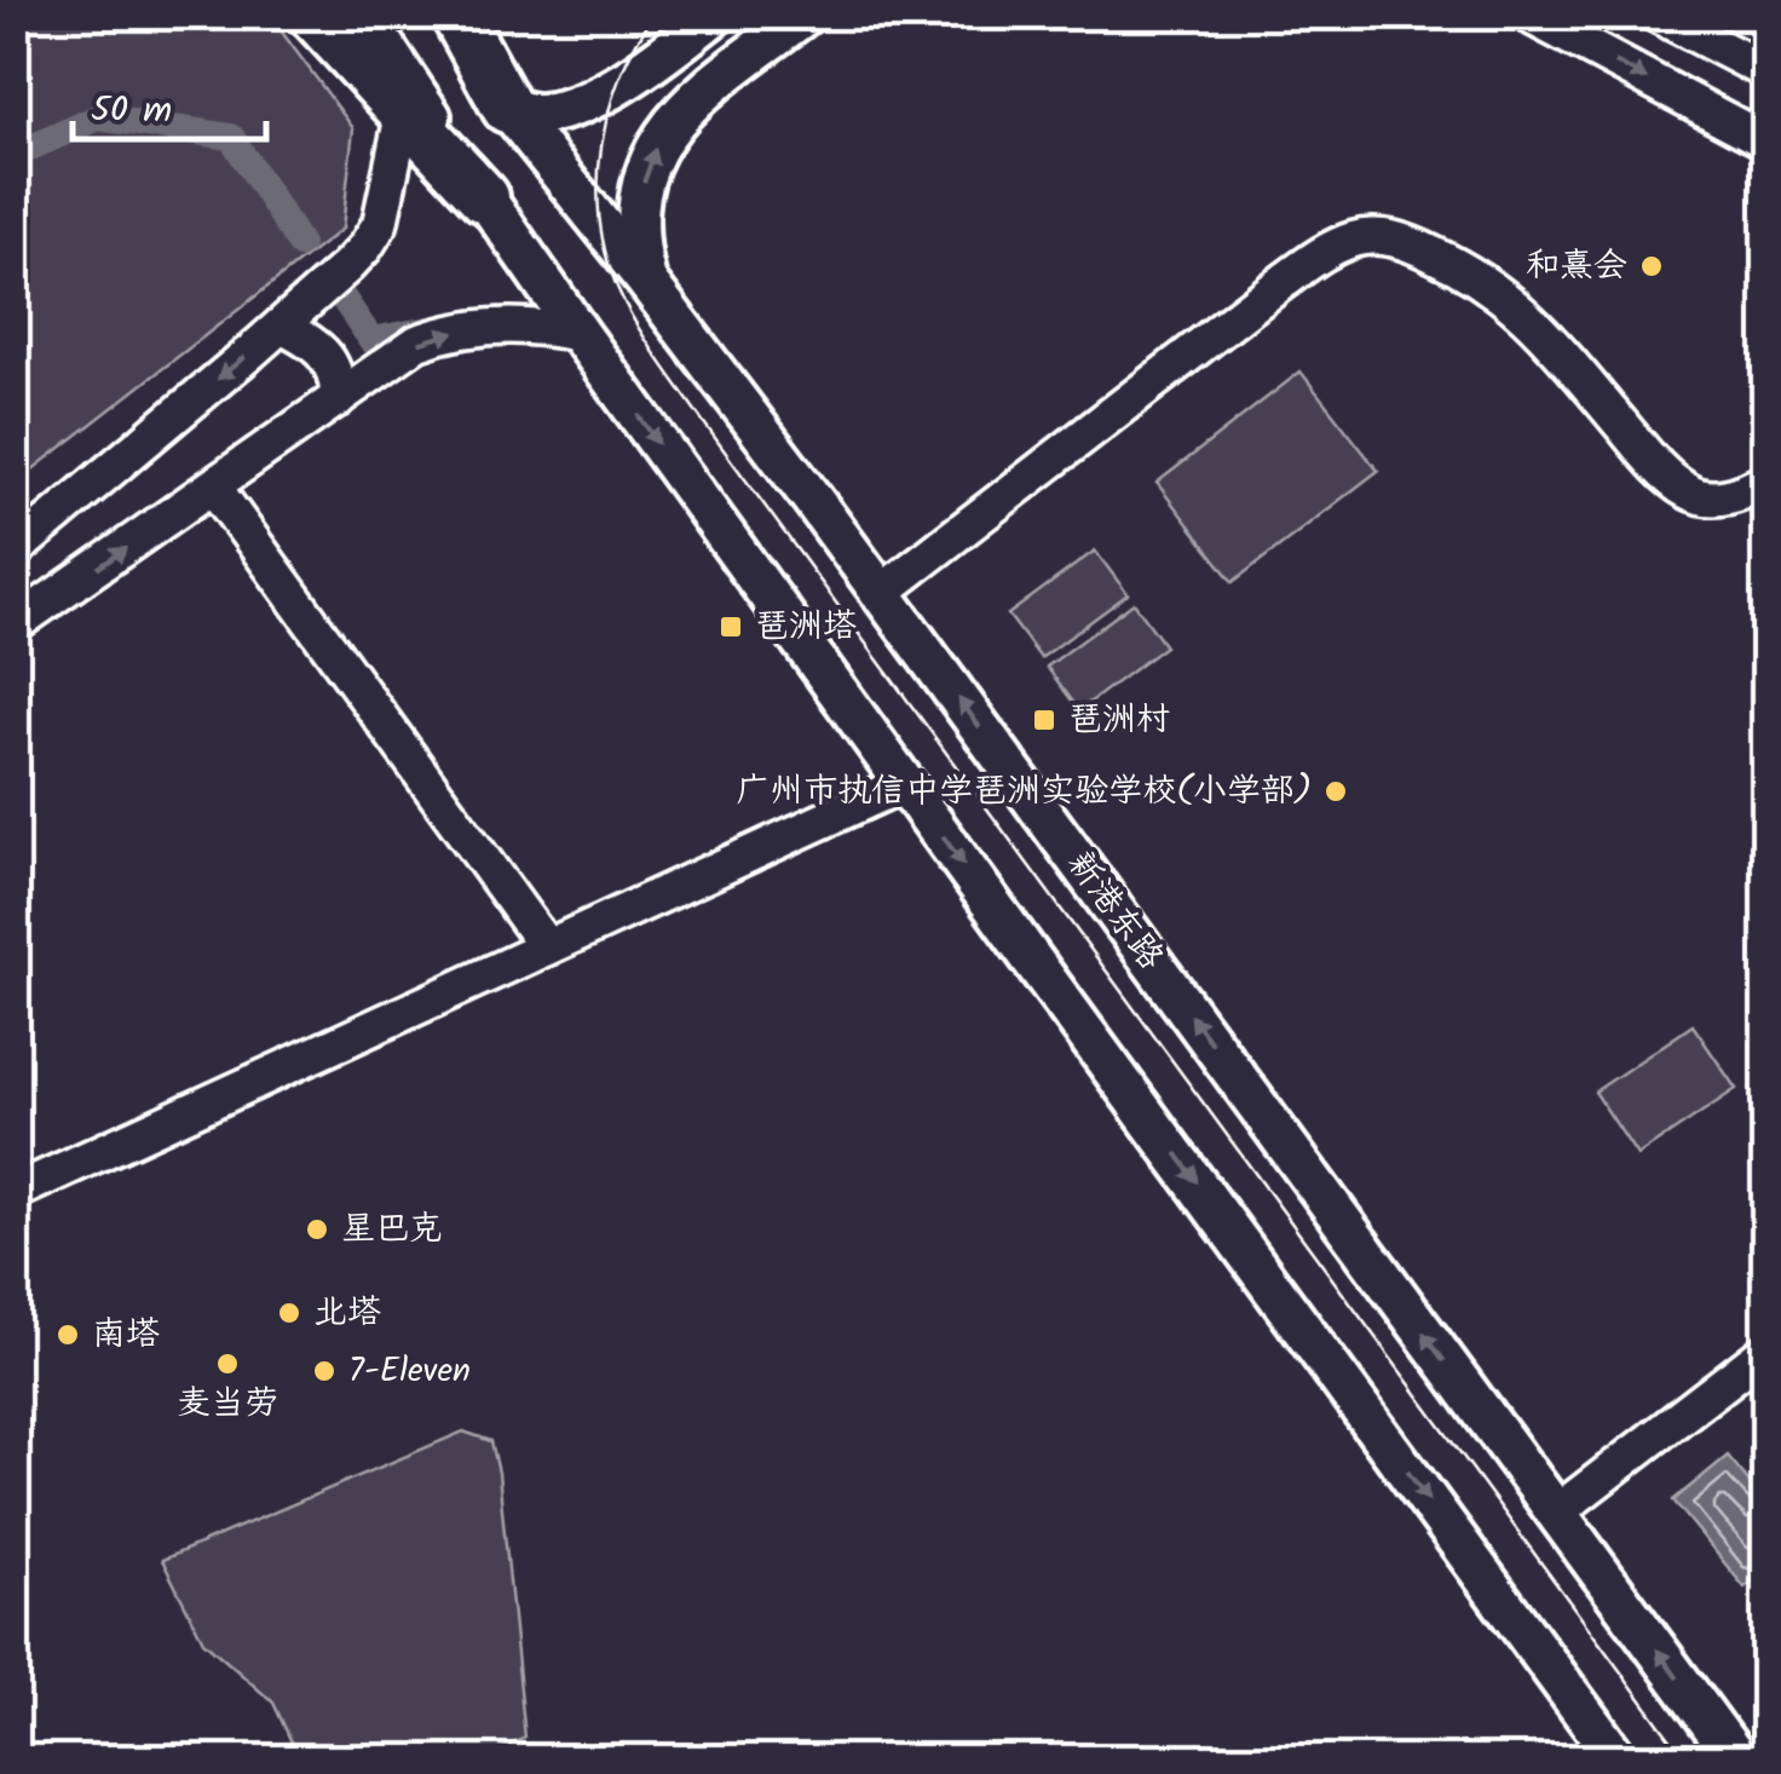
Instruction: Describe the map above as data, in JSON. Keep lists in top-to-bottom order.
{
  "streets": {
    "main road": ["新港东路"]
  },
  "places": {
    "other": [
      "和熹会",
      "广州市执信中学琶洲实验学校(小学部)",
      "星巴克",
      "北塔",
      "南塔",
      "麦当劳",
      "7-Eleven"
    ],
    "transit": ["琶洲塔", "琶洲村"]
  },
  "scale_bar": "50 m"
}
